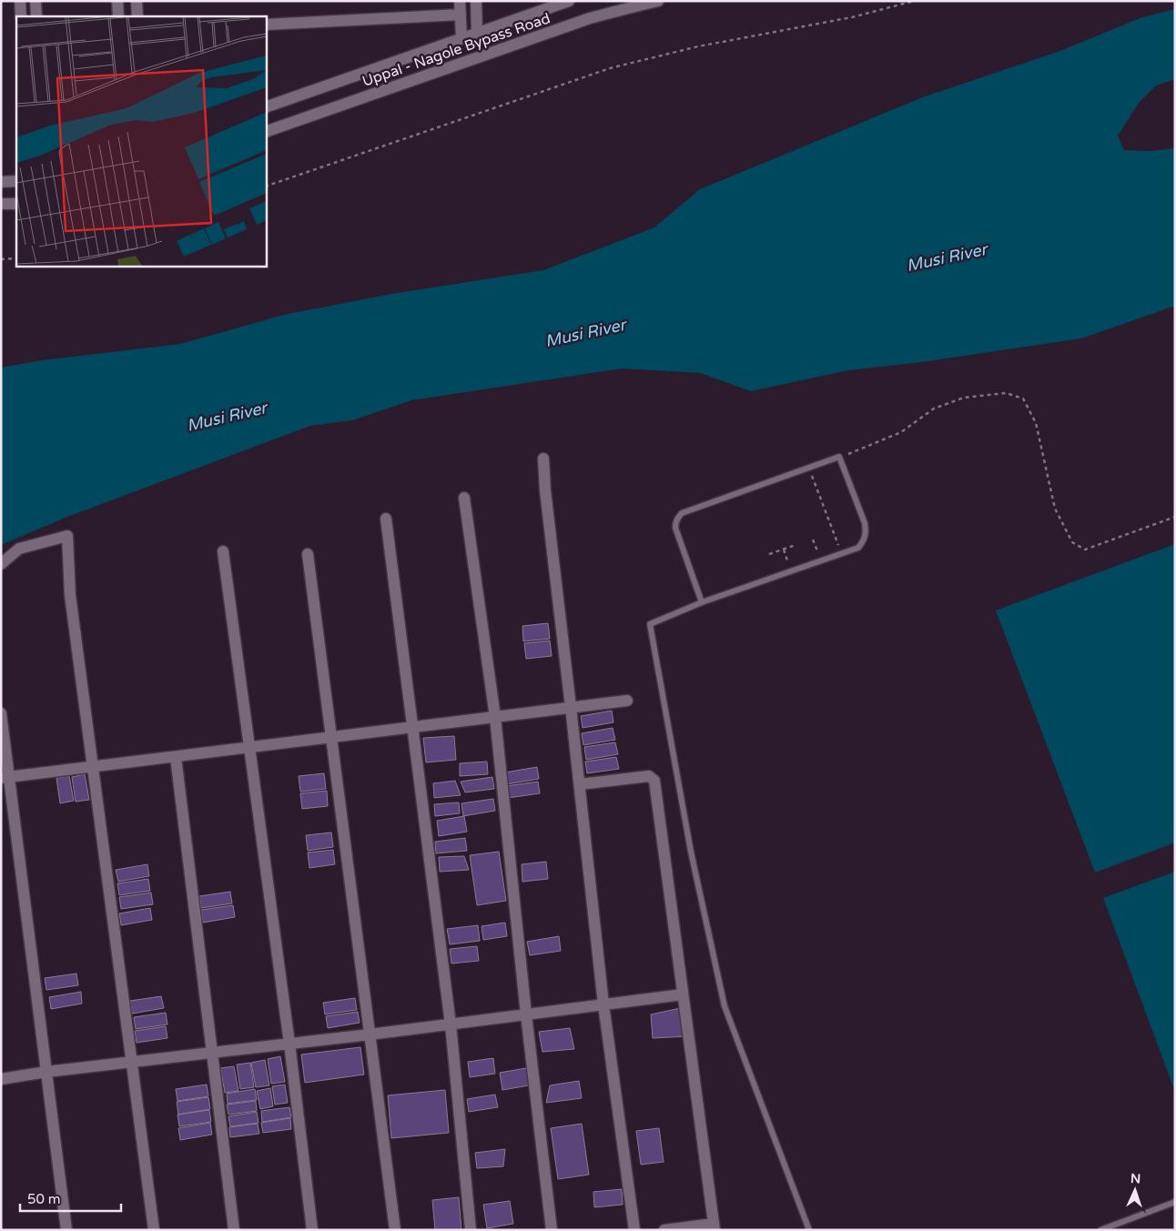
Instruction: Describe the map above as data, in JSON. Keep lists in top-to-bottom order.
{
  "streets": {
    "street": ["Uppal - Nagole Bypass Road"]
  },
  "water": ["Musi River"],
  "scale_bar": "50 m",
  "north": "top"
}
